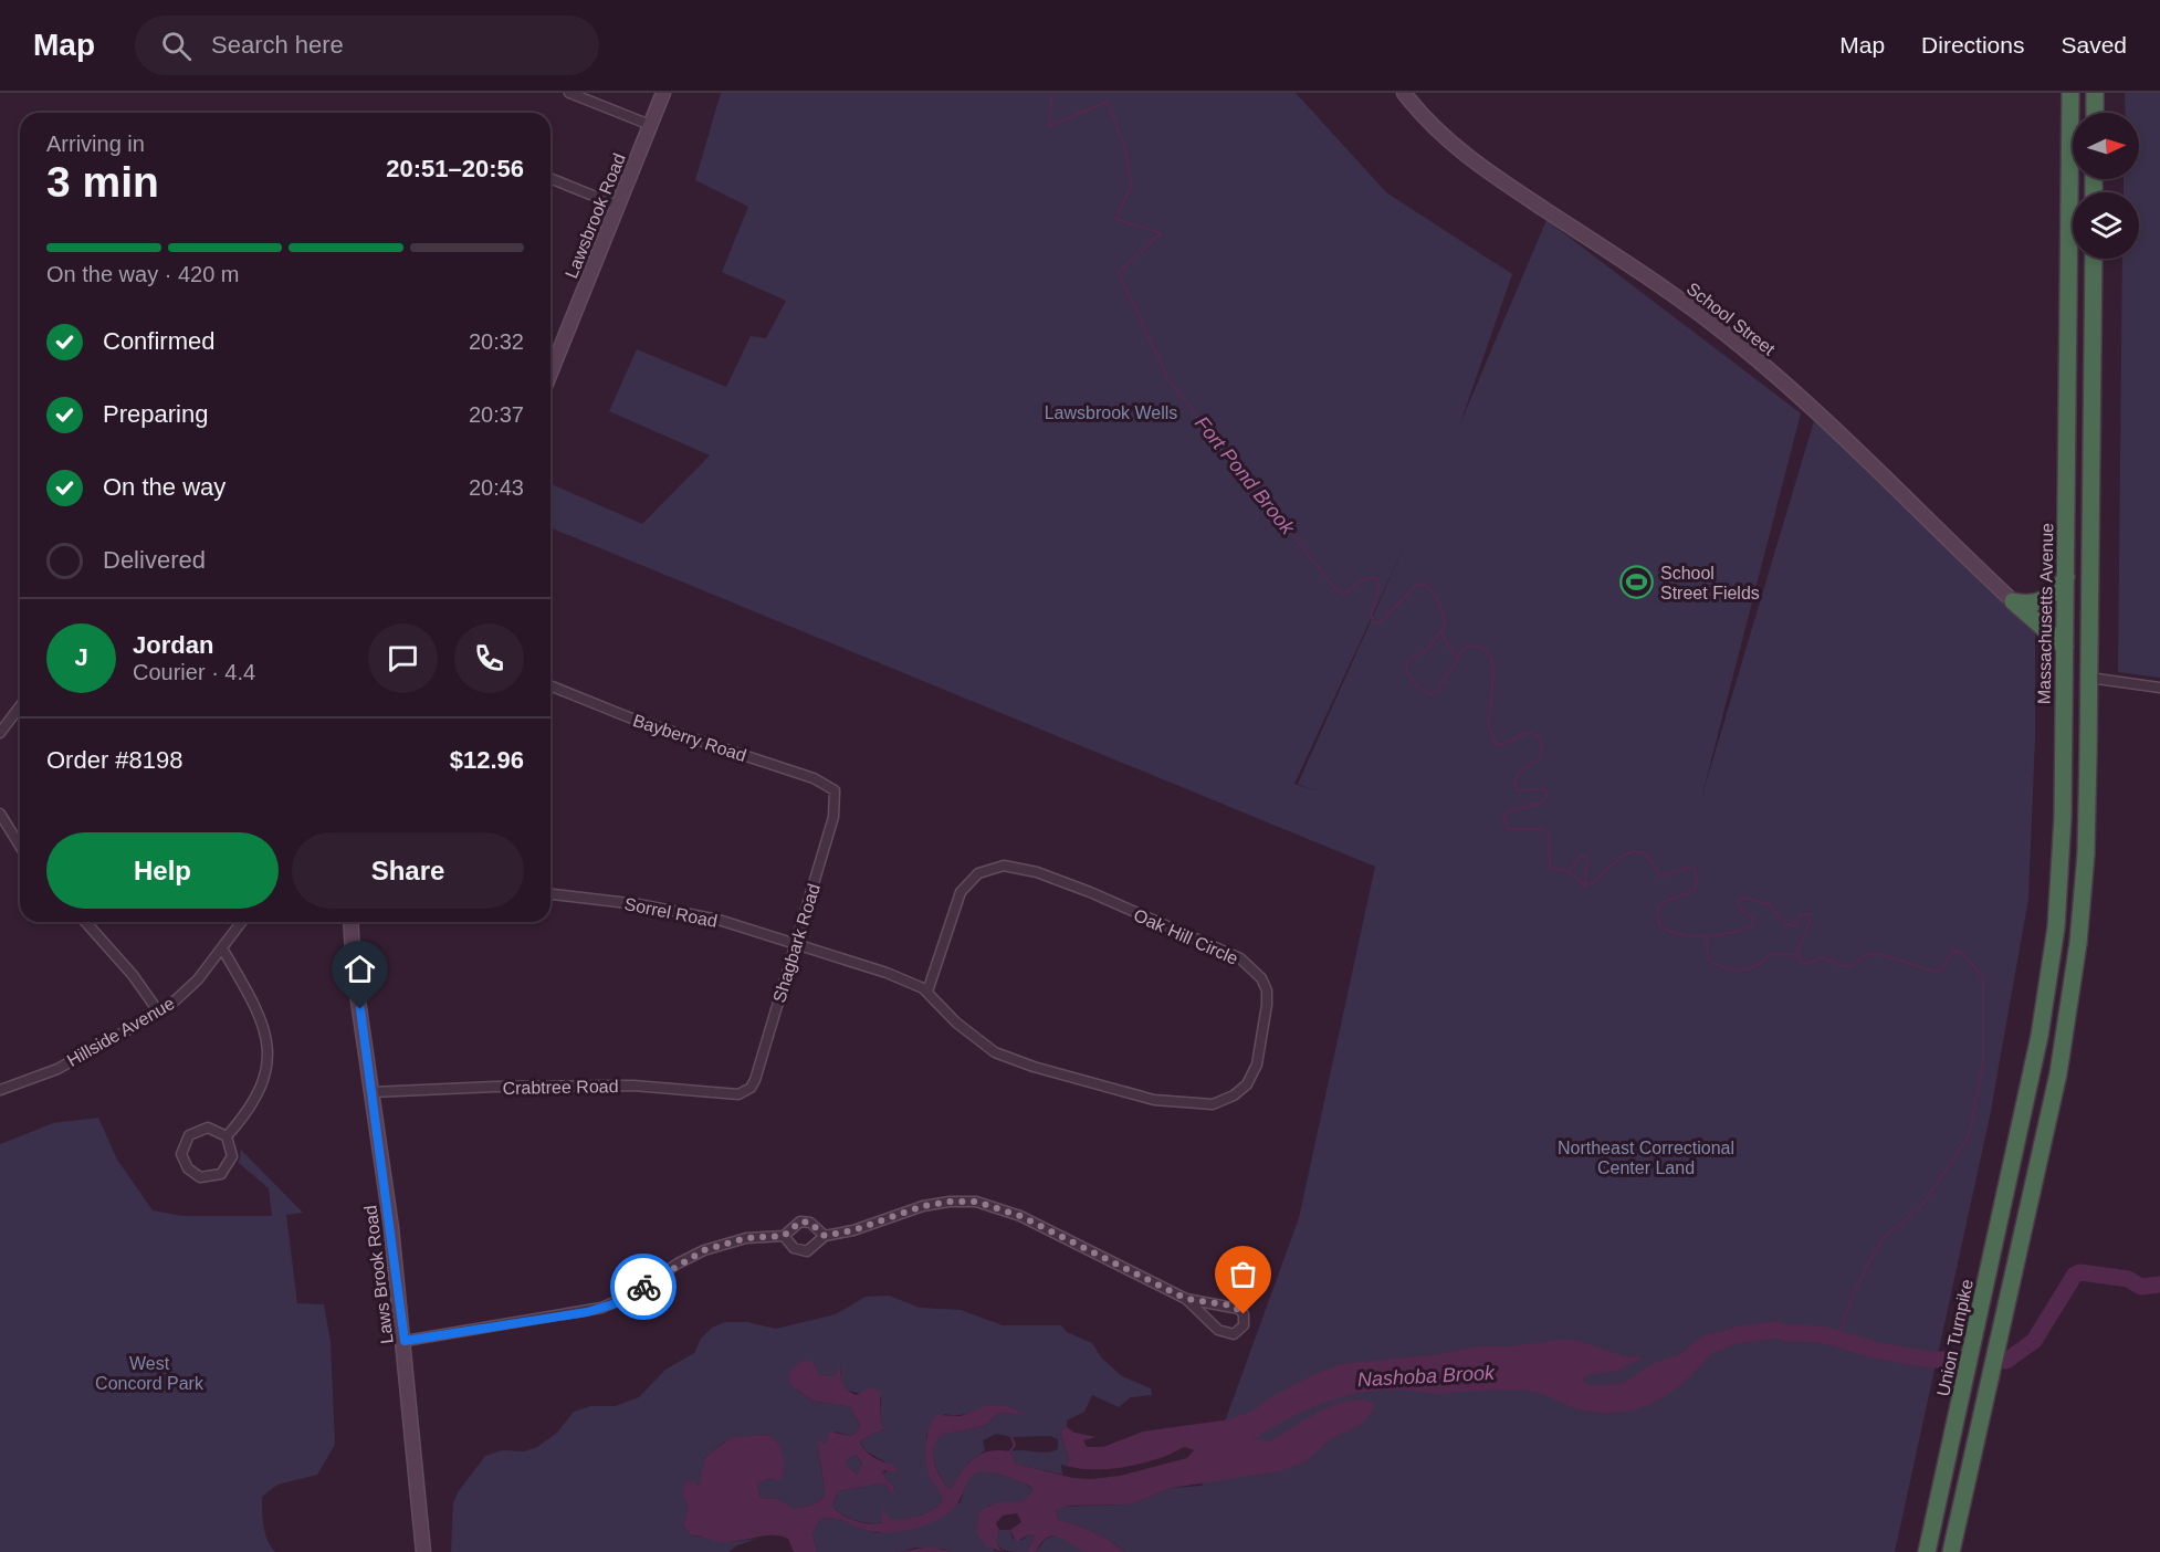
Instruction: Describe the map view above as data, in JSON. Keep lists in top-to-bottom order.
{
  "streets": {
    "highway": ["Massachusetts Avenue", "Union Turnpike"],
    "street": [
      "Lawsbrook Road",
      "School Street",
      "Bayberry Road",
      "Sorrel Road",
      "Oak Hill Circle",
      "Shagbark Road",
      "Hillside Avenue",
      "Crabtree Road",
      "Laws Brook Road"
    ]
  },
  "crossings": [
    ["Massachusetts Avenue", "Union Turnpike"],
    ["Bayberry Road", "Shagbark Road"],
    ["Sorrel Road", "Oak Hill Circle"],
    ["Sorrel Road", "Shagbark Road"],
    ["Oak Hill Circle", "Shagbark Road"],
    ["Shagbark Road", "Crabtree Road"],
    ["Crabtree Road", "Laws Brook Road"]
  ],
  "water": ["Fort Pond Brook", "Nashoba Brook"],
  "parks": ["Lawsbrook Wells", "Northeast Correctional Center Land", "West Concord Park"],
  "places": {
    "sports": ["School Street Fields"]
  },
  "north": "right",
  "page": {
    "header": "Map",
    "search": "Search here",
    "nav": ["Map", "Directions", "Saved"],
    "heading": ["3 min", "Arriving in", "20:51–20:56"],
    "panel": [
      "Jordan",
      "Courier · 4.4",
      "Order #8198",
      "$12.96"
    ],
    "bar": "On the way · 420 m",
    "list": [
      ["Confirmed", "20:32"],
      ["Preparing", "20:37"],
      ["On the way", "20:43"],
      "Delivered"
    ],
    "round": "J",
    "buttons": ["Help", "Share"]
  }
}
